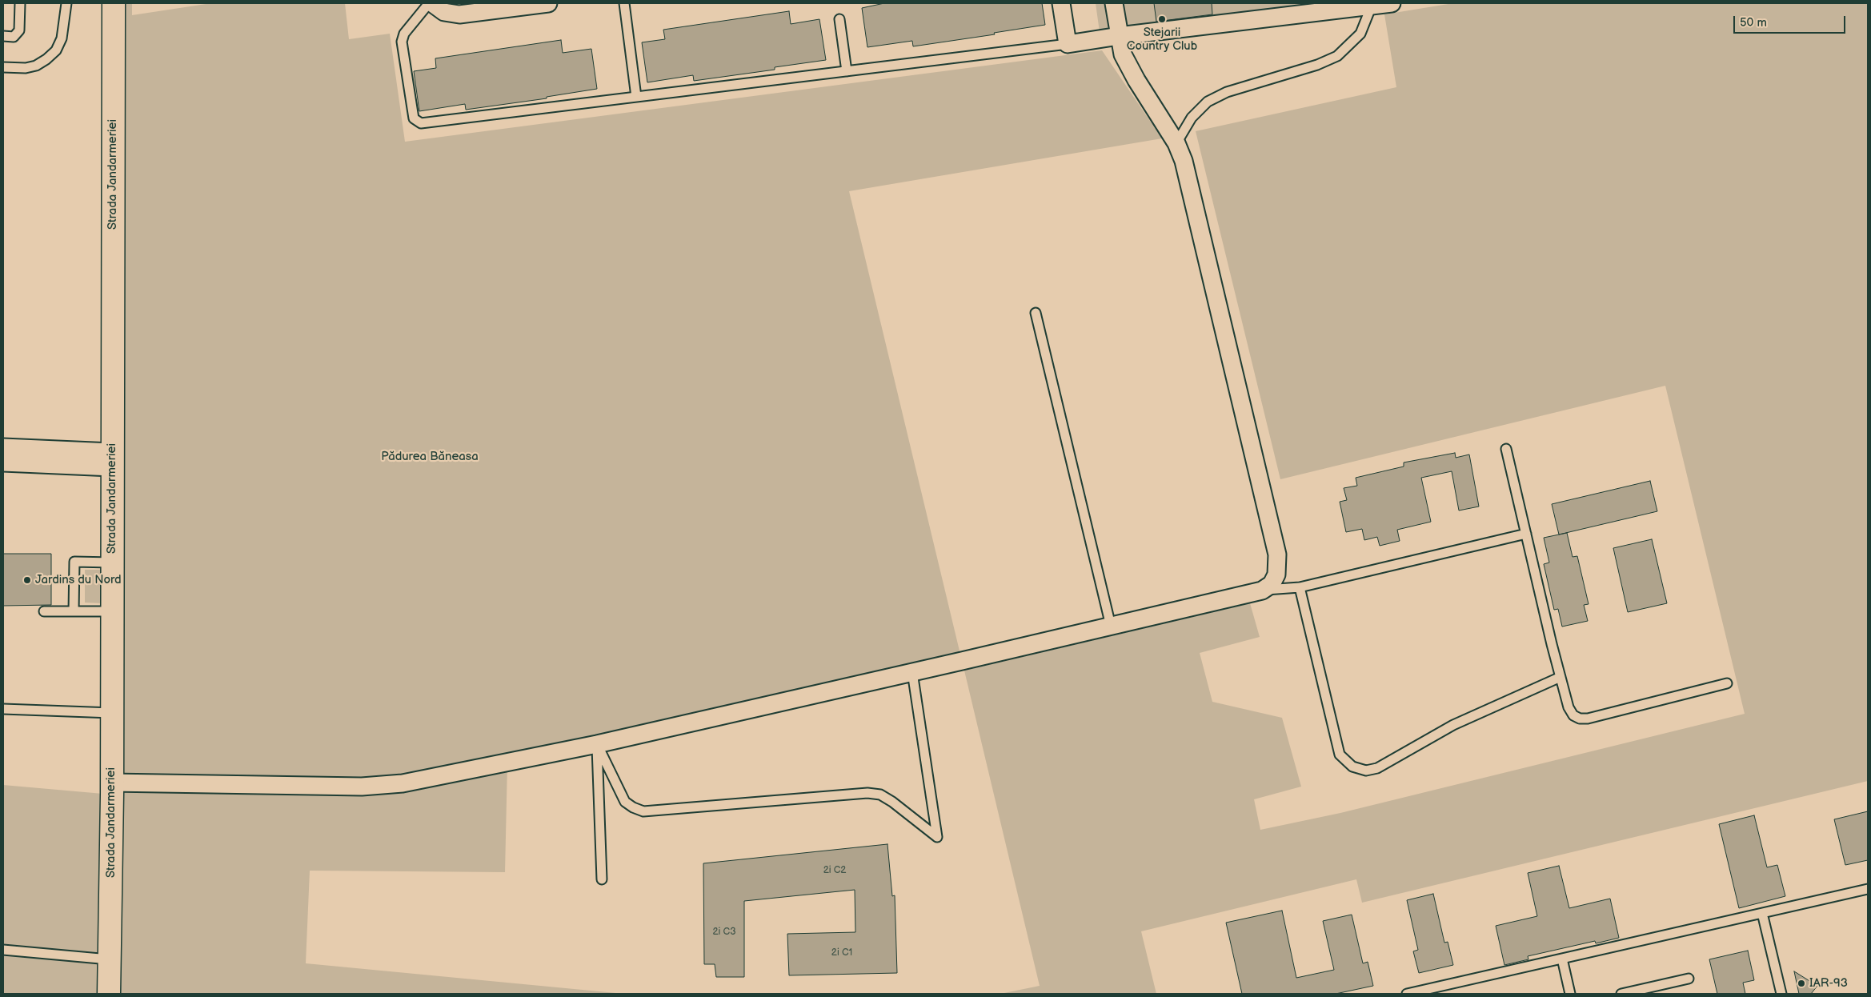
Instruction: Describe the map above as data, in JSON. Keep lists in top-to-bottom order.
{
  "streets": {
    "street": ["Strada Jandarmeriei"]
  },
  "parks": ["Pădurea Băneasa"],
  "places": ["Stejarii Country Club", "Jardins du Nord", "IAR-93"],
  "house_numbers": ["2i C2", "2i C3", "2i C1"],
  "scale_bar": "50 m"
}
